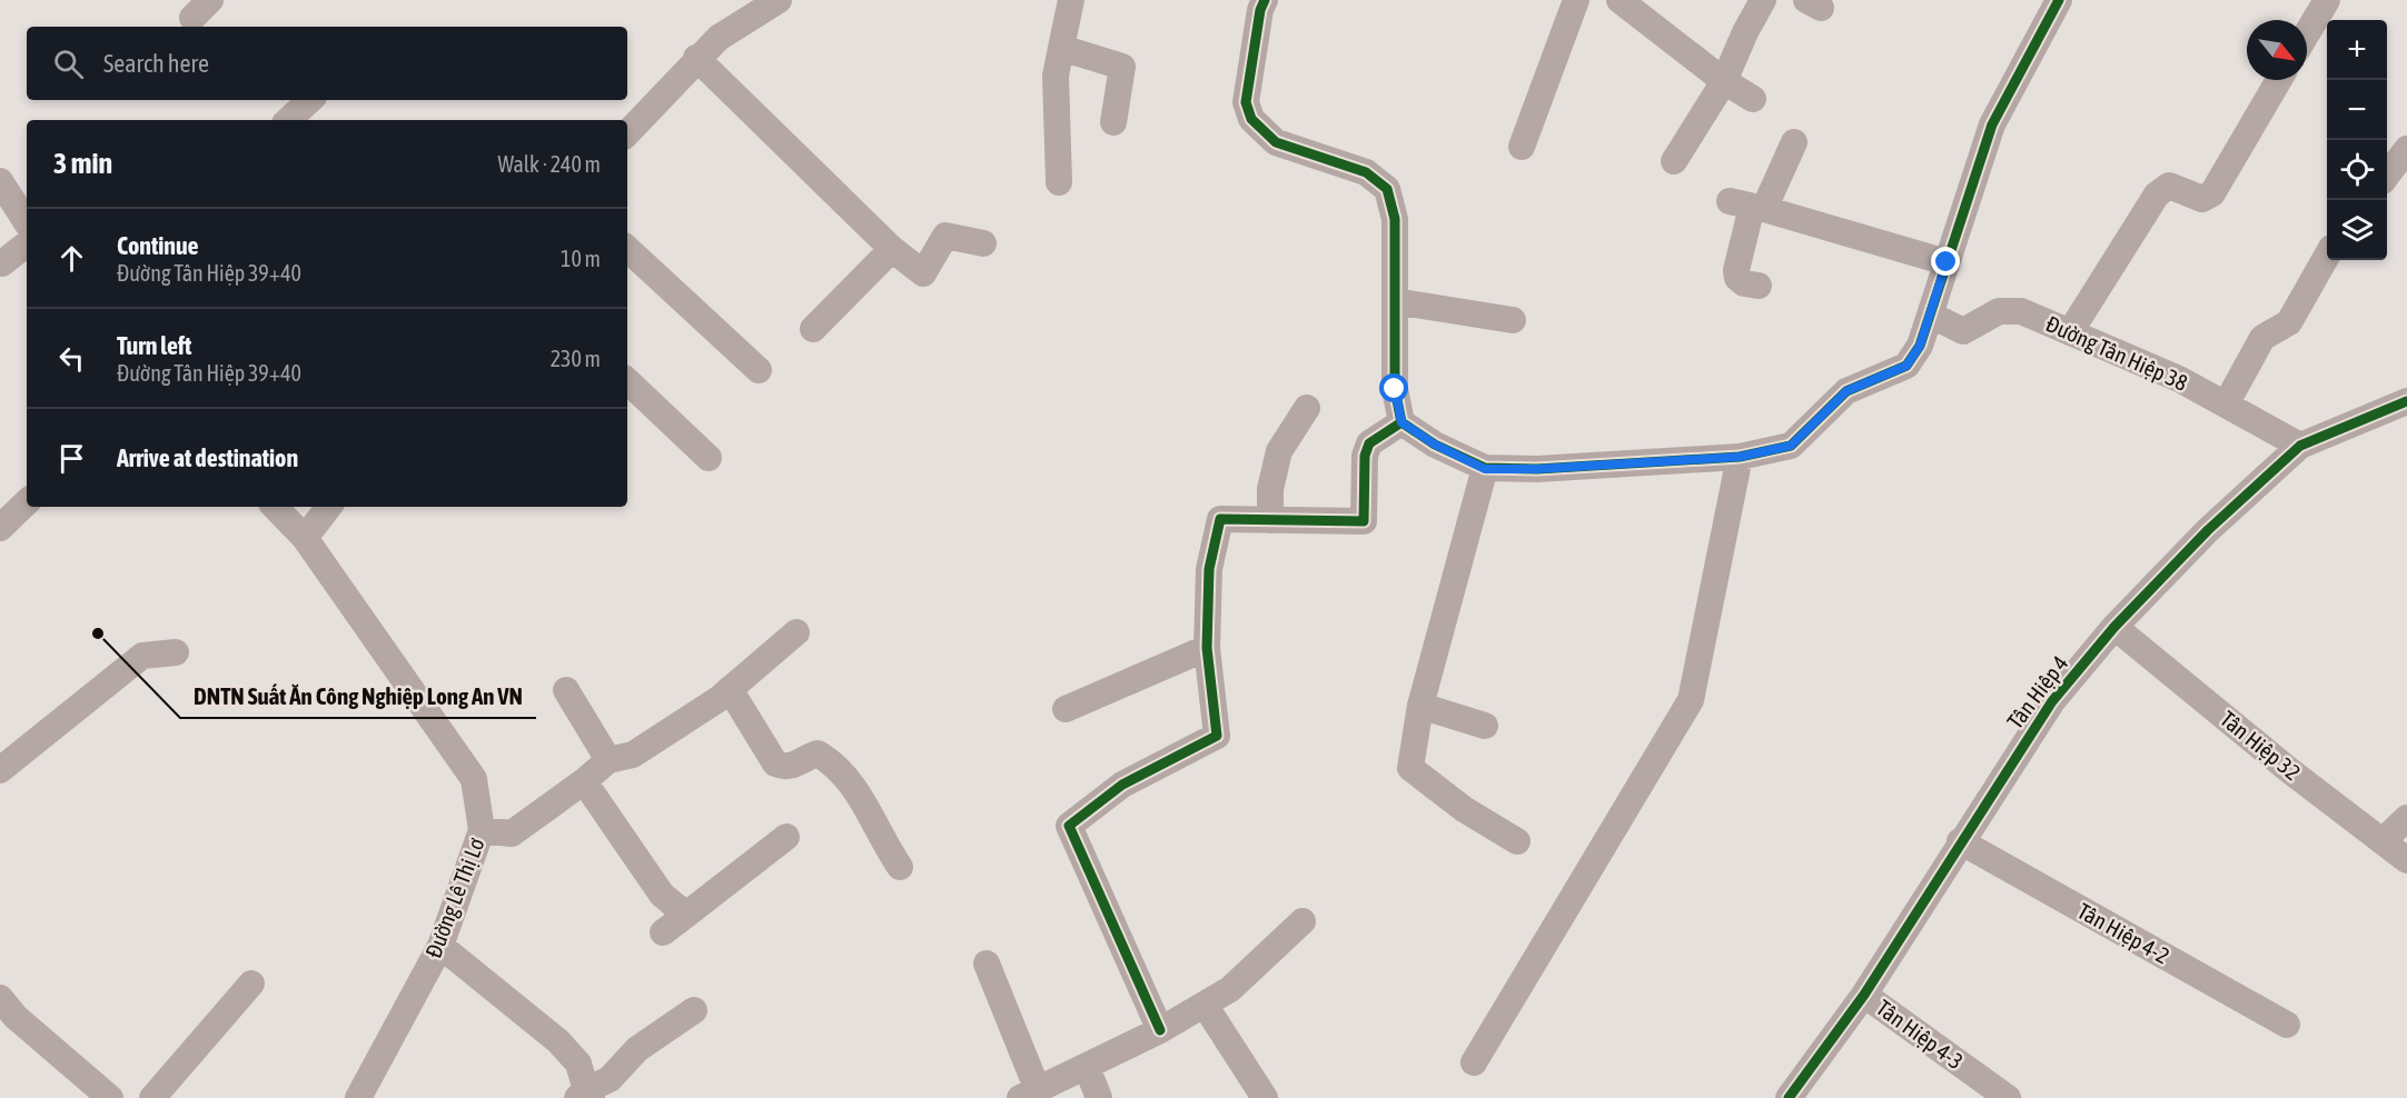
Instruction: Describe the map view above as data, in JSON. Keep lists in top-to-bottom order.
{
  "streets": {
    "street": [
      "Đường Tân Hiệp 38",
      "Tân Hiệp 4",
      "Tân Hiệp 32",
      "Đường Lê Thị Lơ",
      "Tân Hiệp 4-2",
      "Tân Hiệp 4-3"
    ]
  },
  "crossings": [
    ["Đường Tân Hiệp 38", "Tân Hiệp 4"],
    ["Tân Hiệp 4", "Tân Hiệp 32"],
    ["Tân Hiệp 4", "Tân Hiệp 4-2"],
    ["Tân Hiệp 4", "Tân Hiệp 4-3"]
  ],
  "places": ["DNTN Suất Ăn Công Nghiệp Long An VN"],
  "north": "bottom right",
  "page": {
    "map_buttons": ["+", "−"],
    "search": "Search here",
    "heading": ["3 min", "Walk · 240 m"],
    "list": [
      ["Continue", "Đường Tân Hiệp 39+40", "10 m"],
      ["Turn left", "Đường Tân Hiệp 39+40", "230 m"],
      "Arrive at destination"
    ]
  }
}
